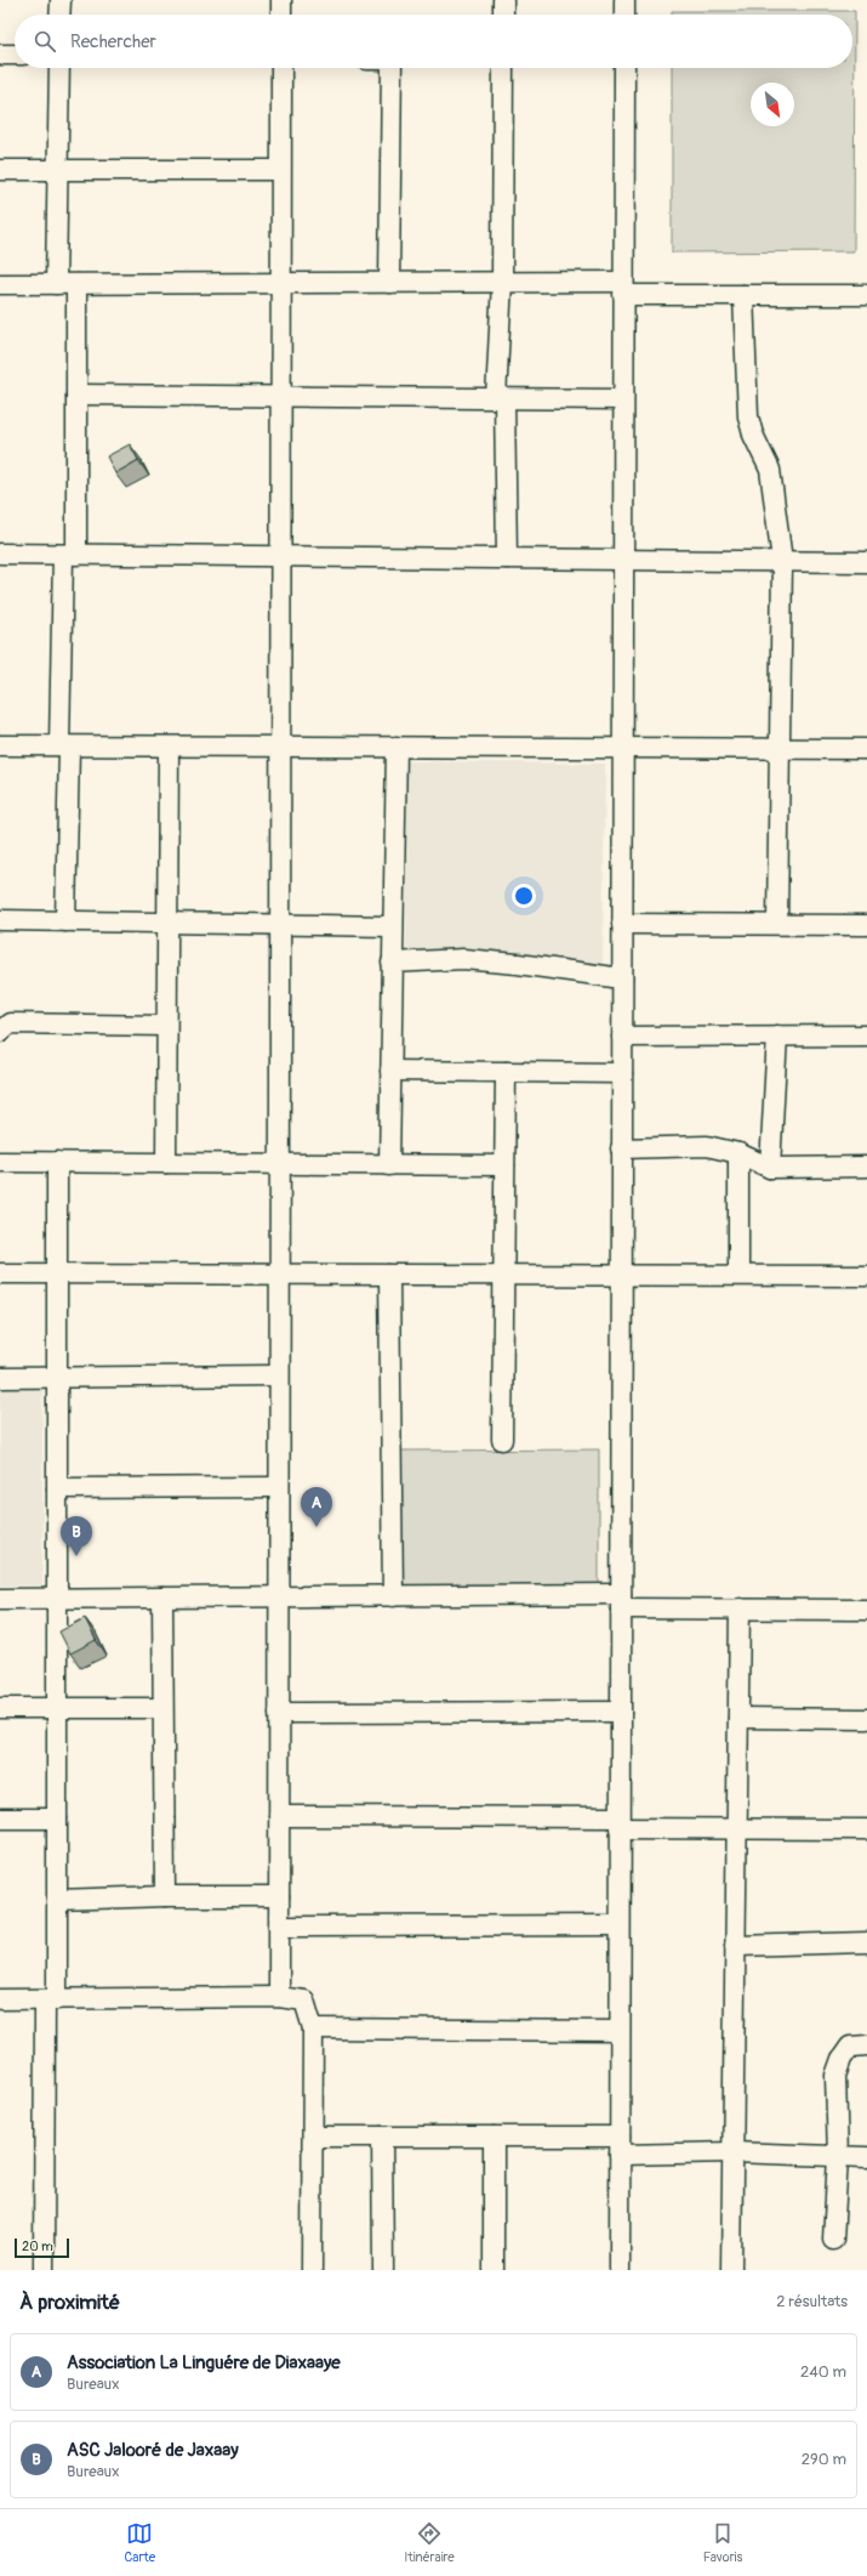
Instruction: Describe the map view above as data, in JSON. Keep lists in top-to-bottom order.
{
  "scale_bar": "20 m",
  "north": "bottom right",
  "page": {
    "search": "Rechercher",
    "pins": ["A", "B"],
    "scale": "20 m",
    "heading": ["À proximité", "2 résultats"],
    "list": [
      {
        "mark": "A",
        "name": "Association La Linguére de Diaxaaye",
        "note": "Bureaux",
        "value": "240 m"
      },
      {
        "mark": "B",
        "name": "ASC Jalooré de Jaxaay",
        "note": "Bureaux",
        "value": "290 m"
      }
    ],
    "nav": ["Carte", "Itinéraire", "Favoris"]
  }
}
